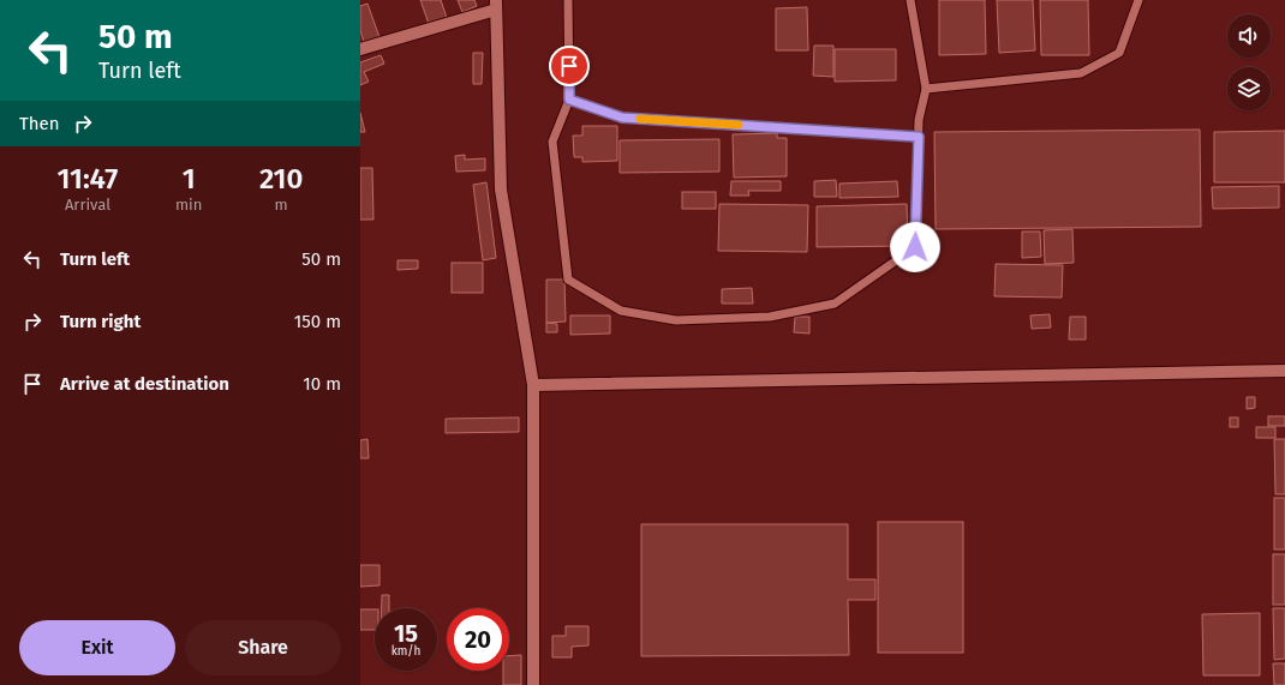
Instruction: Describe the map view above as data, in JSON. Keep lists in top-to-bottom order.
{
  "page": {
    "turn": ["50 m", "Turn left"],
    "then": "Then",
    "eta": [
      "11:47",
      "Arrival",
      "1",
      "min",
      "210",
      "m"
    ],
    "list": [
      {
        "name": "Turn left",
        "value": "50 m"
      },
      {
        "name": "Turn right",
        "value": "150 m"
      },
      {
        "name": "Arrive at destination",
        "value": "10 m"
      }
    ],
    "speed": "15 km/h",
    "limit": "20",
    "buttons": ["Exit", "Share"]
  }
}
